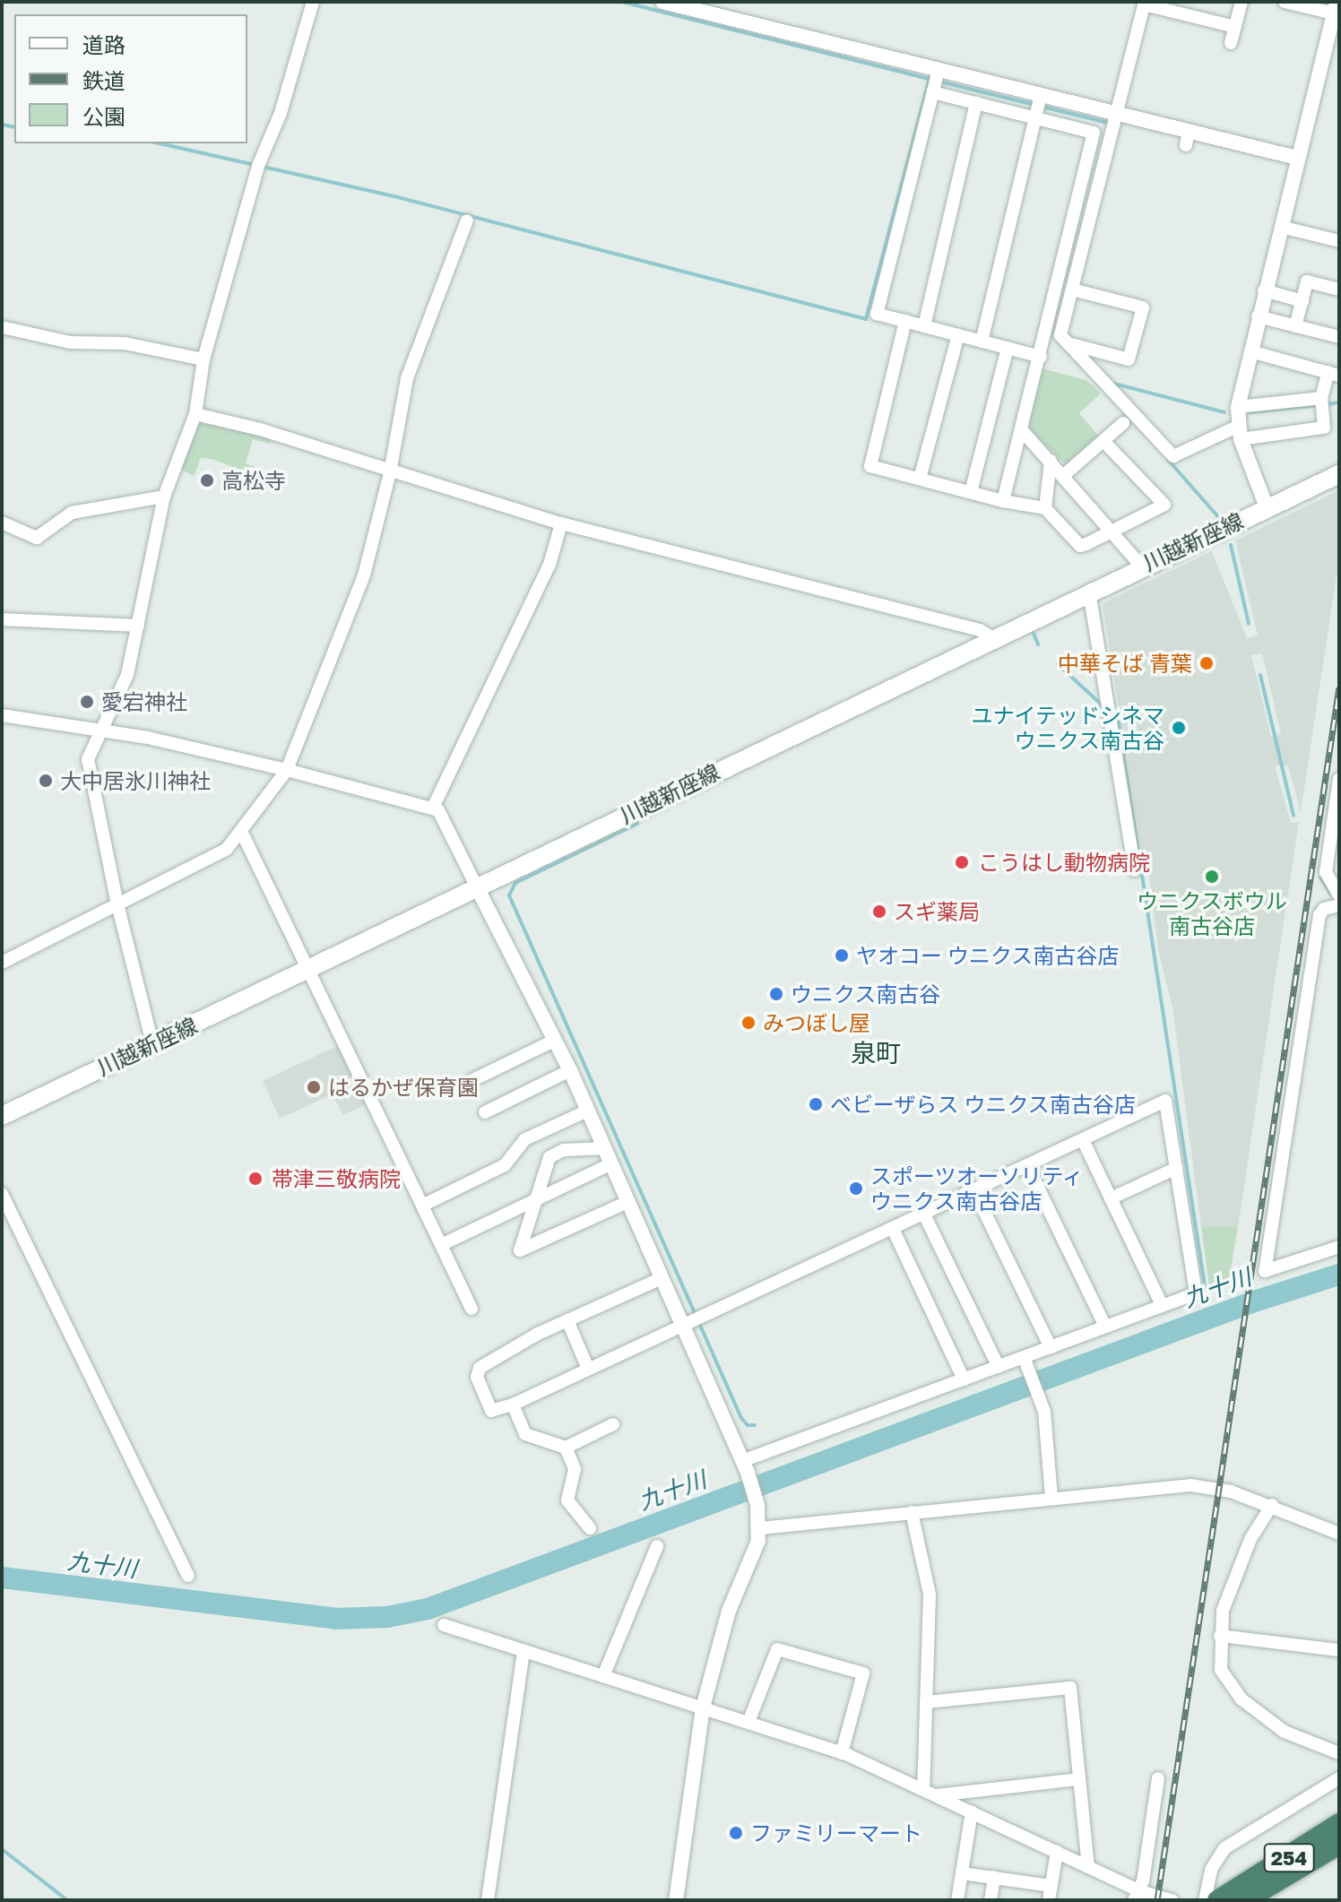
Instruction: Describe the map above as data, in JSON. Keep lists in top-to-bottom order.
{
  "streets": {
    "highway": ["254"],
    "main road": ["川越新座線"]
  },
  "districts": ["泉町"],
  "water": ["九十川"],
  "places": [
    "高松寺",
    "中華そば 青葉",
    "愛宕神社",
    "ユナイテッドシネマ ウニクス南古谷",
    "大中居氷川神社",
    "こうはし動物病院",
    "ウニクスボウル 南古谷店",
    "スギ薬局",
    "ヤオコー ウニクス南古谷店",
    "ウニクス南古谷",
    "みつぼし屋",
    "はるかぜ保育園",
    "ベビーザらス ウニクス南古谷店",
    "帯津三敬病院",
    "スポーツオーソリティ ウニクス南古谷店",
    "ファミリーマート"
  ],
  "legend": ["道路", "鉄道", "公園"]
}
